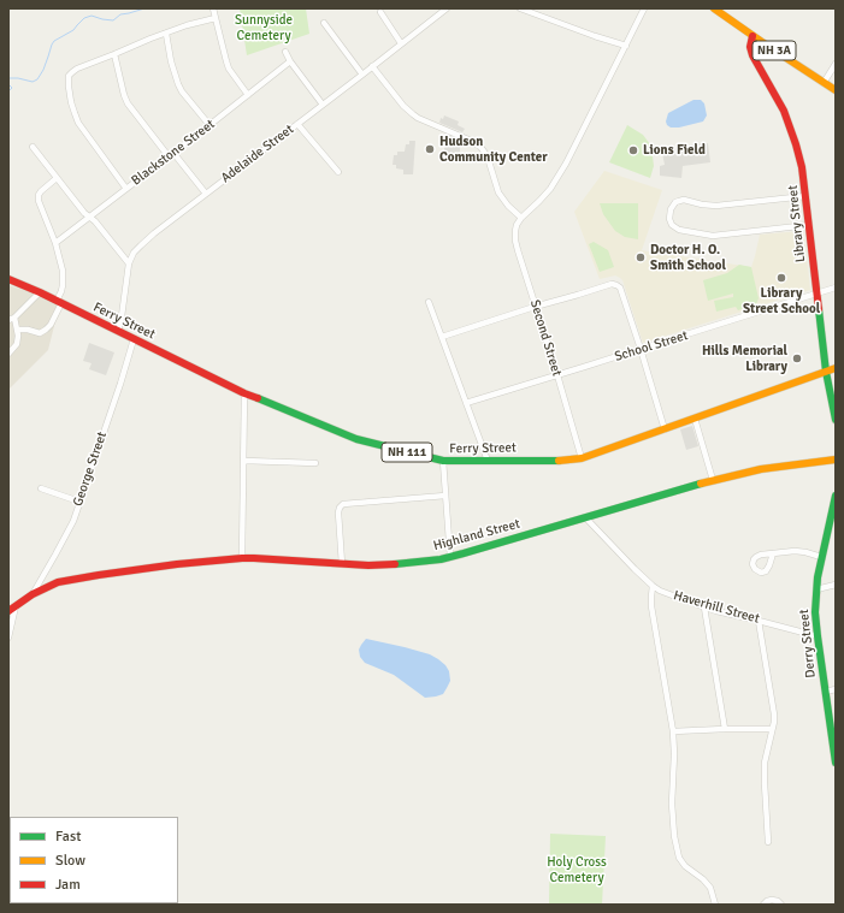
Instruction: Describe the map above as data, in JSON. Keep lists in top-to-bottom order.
{
  "streets": {
    "main road": [
      "NH 3A",
      "Library Street",
      "Ferry Street",
      "NH 111",
      "Highland Street",
      "Derry Street"
    ],
    "street": [
      "Blackstone Street",
      "Adelaide Street",
      "Second Street",
      "School Street",
      "George Street",
      "Haverhill Street"
    ]
  },
  "crossings": [
    ["NH 3A", "Library Street"],
    ["Adelaide Street", "Ferry Street"],
    ["Library Street", "Ferry Street"],
    ["Library Street", "School Street"],
    ["Ferry Street", "Second Street"],
    ["Ferry Street", "George Street"],
    ["Second Street", "School Street"],
    ["George Street", "Highland Street"],
    ["Highland Street", "Haverhill Street"],
    ["Haverhill Street", "Derry Street"]
  ],
  "parks": ["Sunnyside Cemetery", "Holy Cross Cemetery"],
  "places": [
    "Hudson Community Center",
    "Lions Field",
    "Doctor H. O. Smith School",
    "Library Street School",
    "Hills Memorial Library"
  ],
  "legend": ["Fast", "Slow", "Jam"]
}
